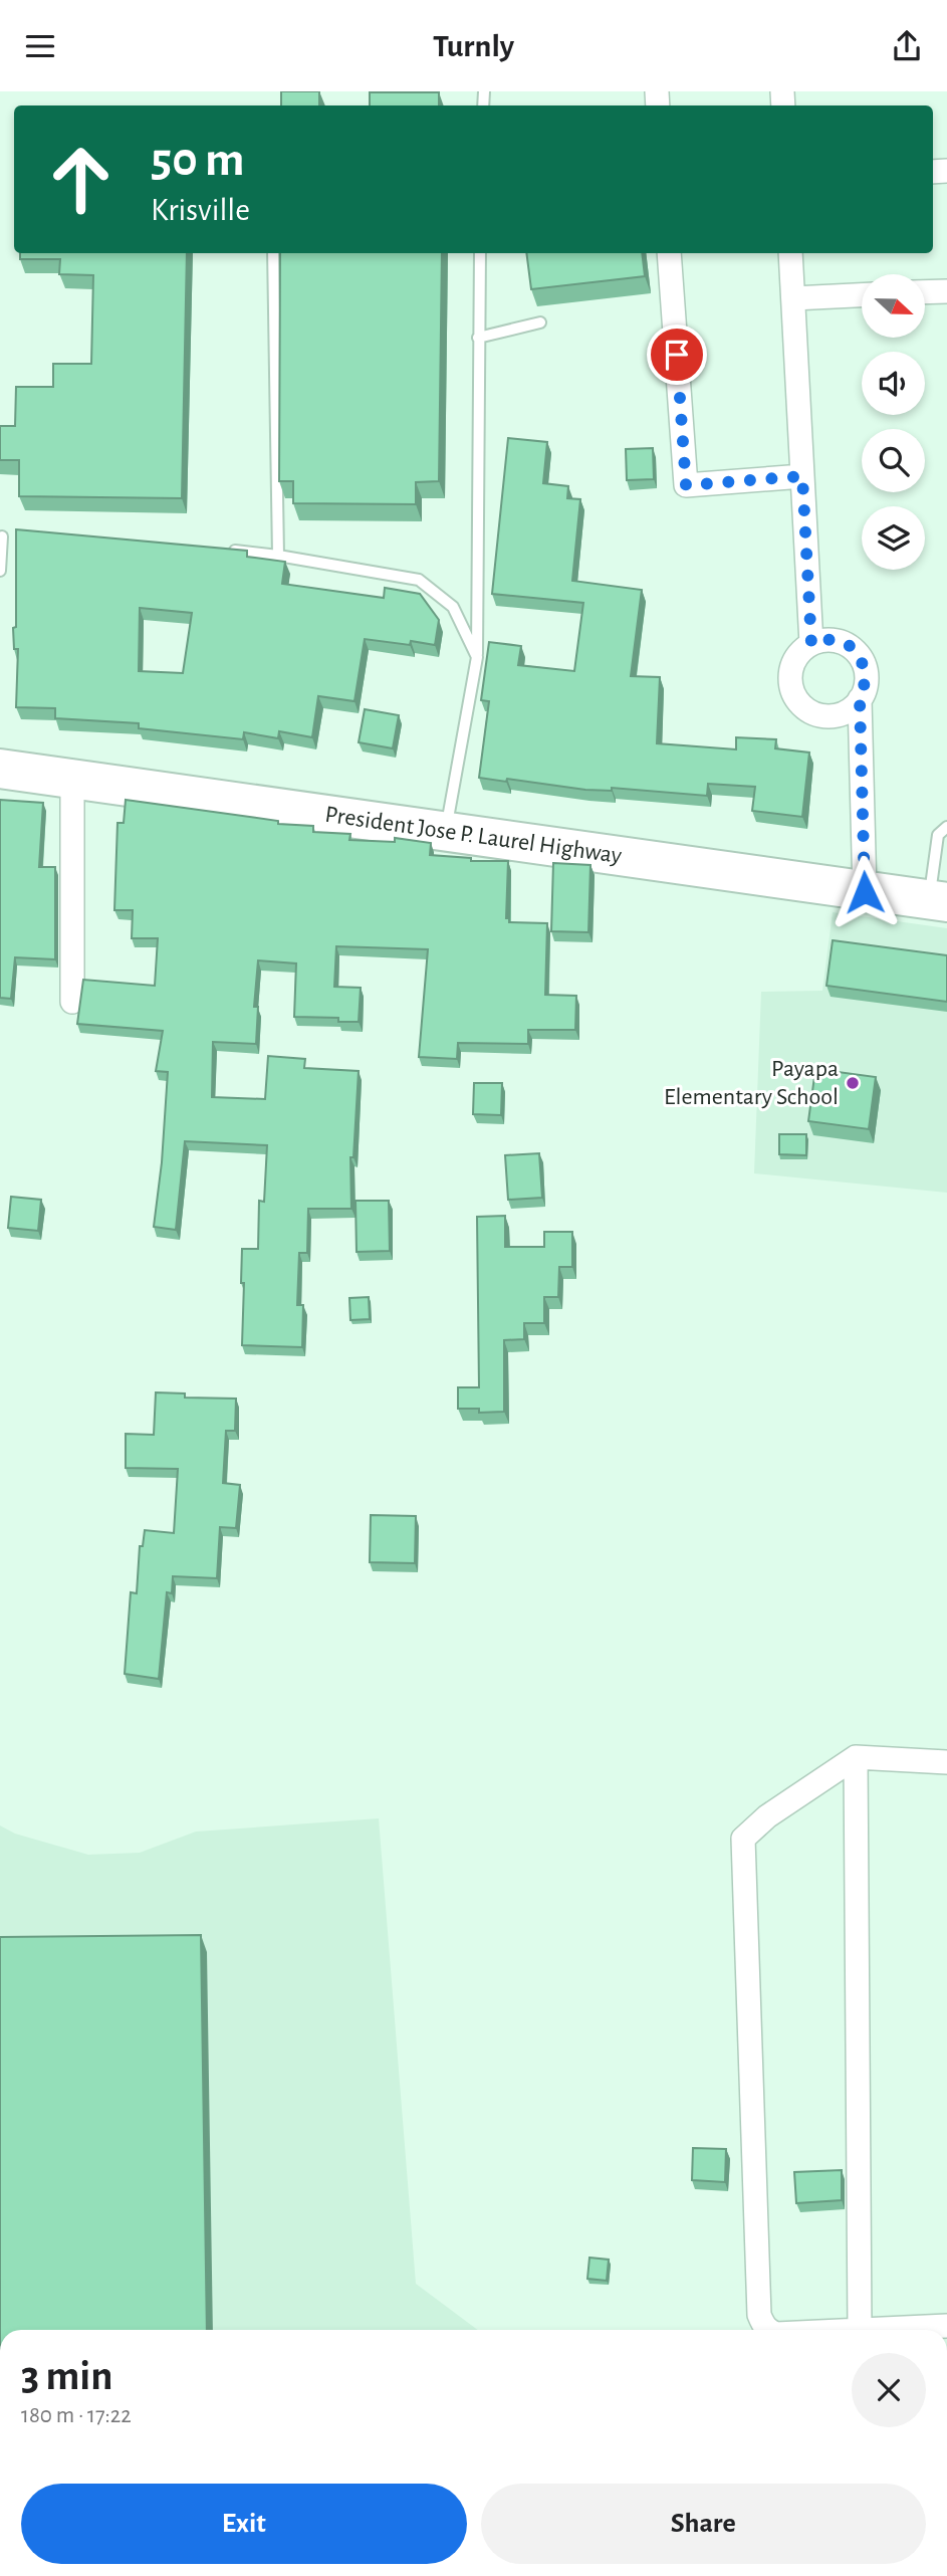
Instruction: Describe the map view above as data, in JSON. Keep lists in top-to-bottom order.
{
  "streets": {
    "highway": ["President Jose P. Laurel Highway"]
  },
  "places": ["Payapa Elementary School"],
  "north": "right",
  "page": {
    "header": "Turnly",
    "turn": ["50 m", "Krisville"],
    "heading": ["3 min", "180 m · 17:22"],
    "buttons": ["Exit", "Share"]
  }
}
